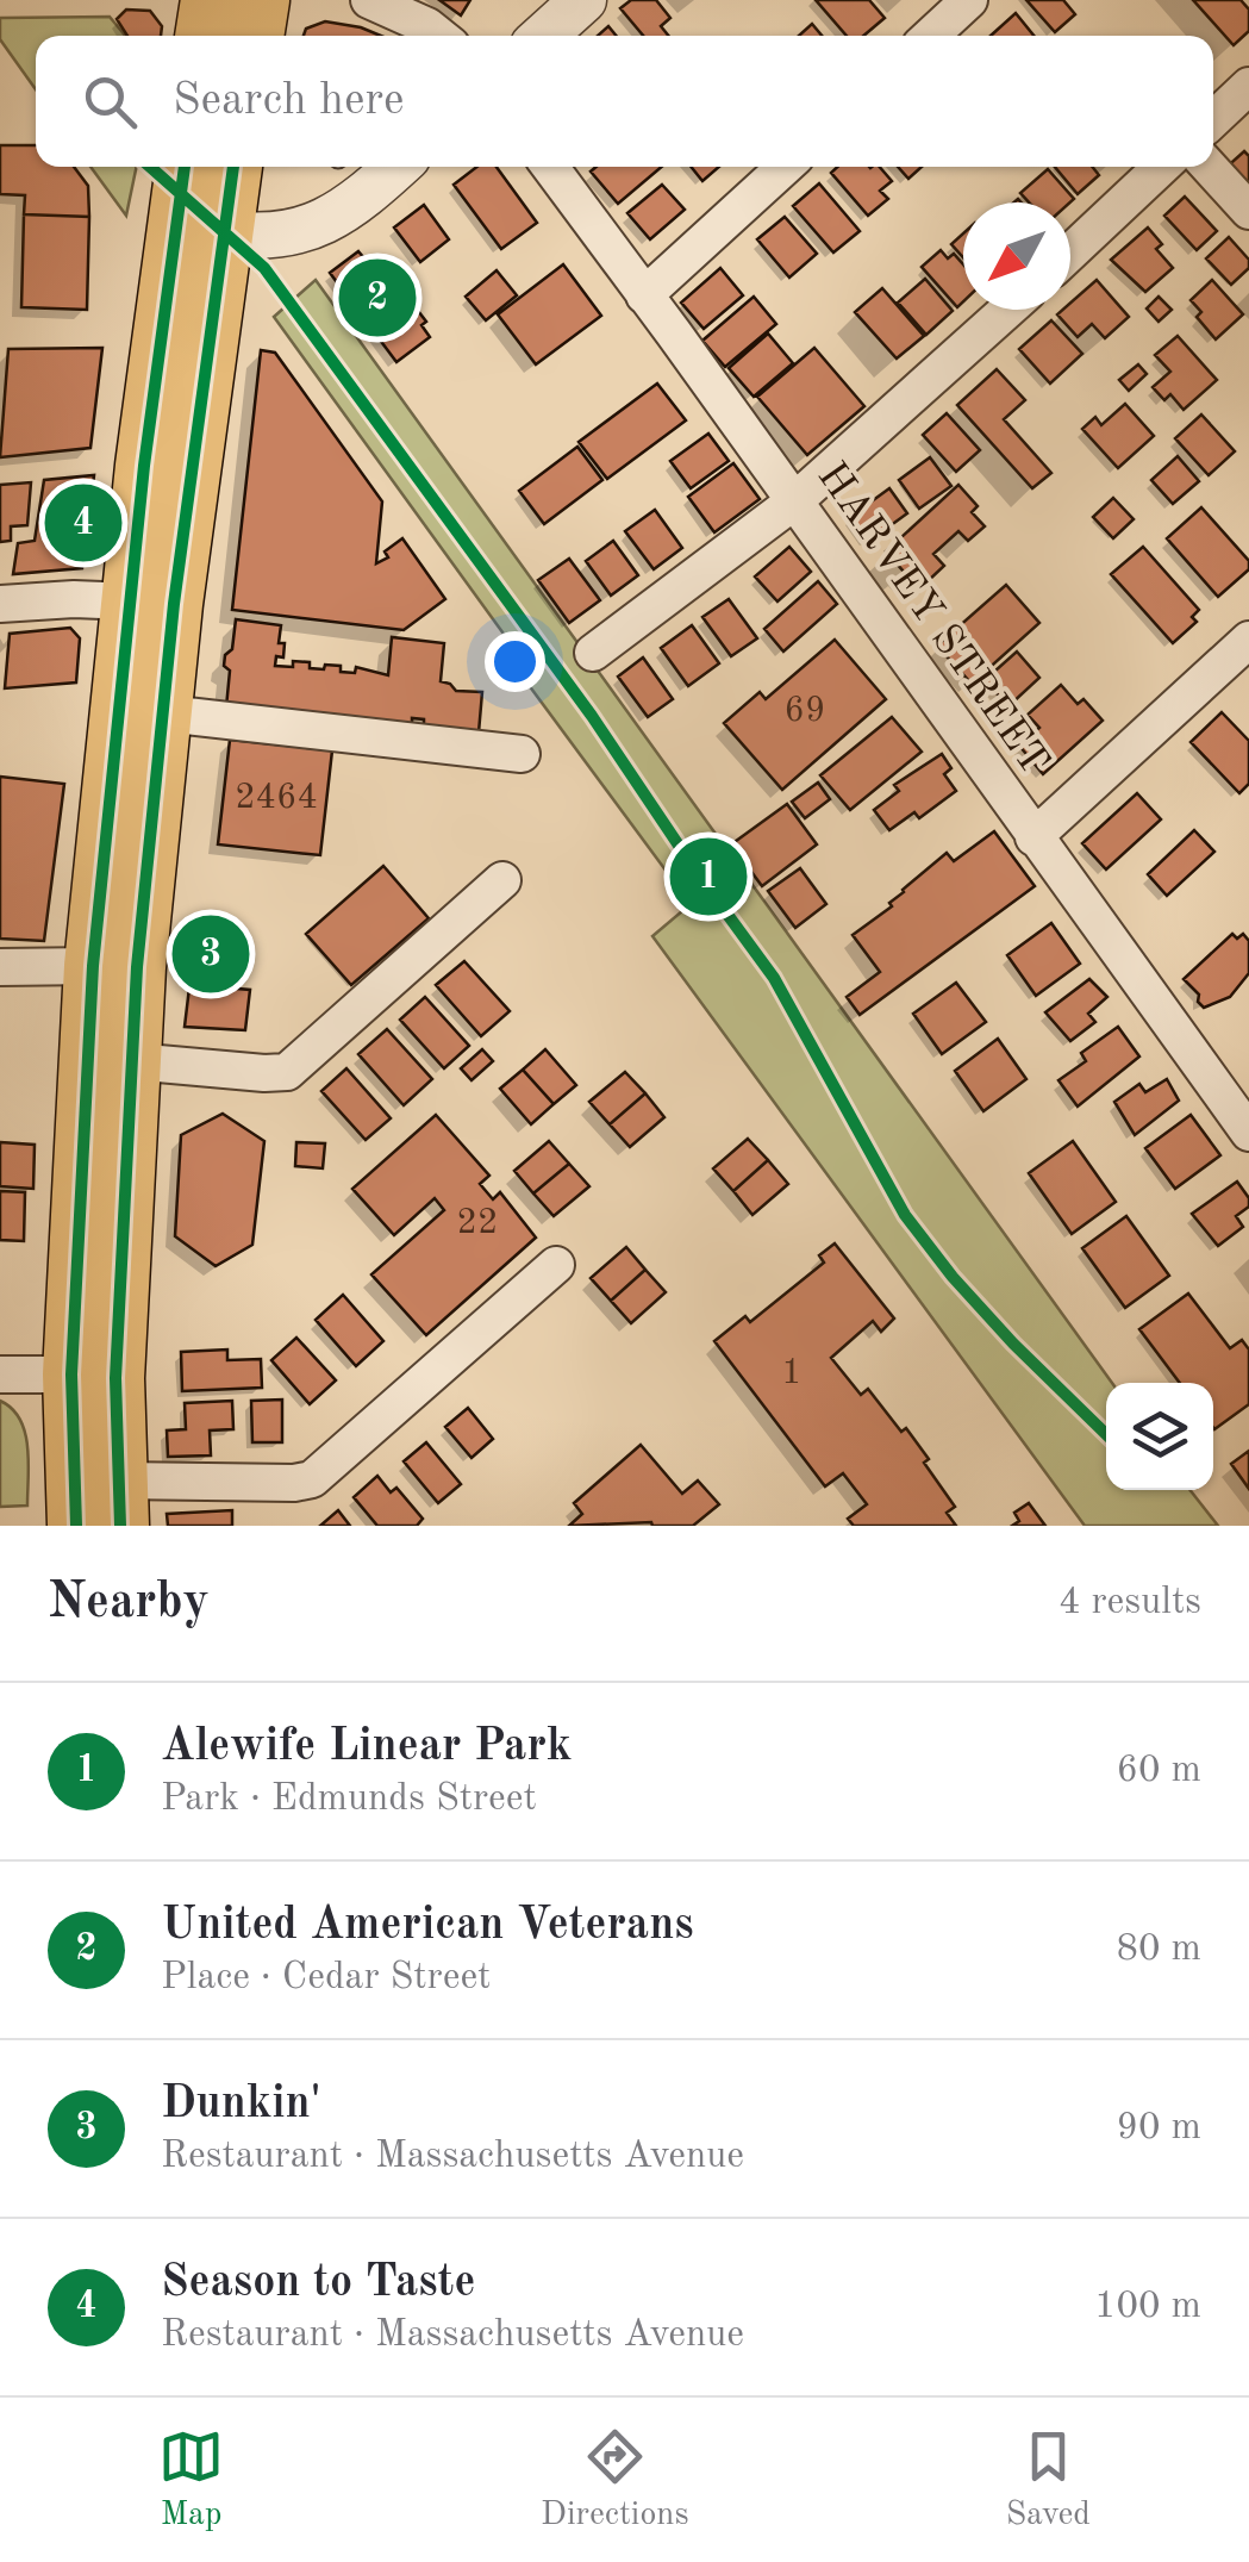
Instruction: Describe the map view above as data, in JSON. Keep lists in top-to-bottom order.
{
  "streets": {
    "street": ["HARVEY STREET"]
  },
  "house_numbers": [
    "69",
    "2464",
    "22",
    "1"
  ],
  "north": "bottom left",
  "page": {
    "search": "Search here",
    "pins": [
      "2",
      "4",
      "1",
      "3"
    ],
    "heading": ["Nearby", "4 results"],
    "list": [
      {
        "mark": "1",
        "name": "Alewife Linear Park",
        "note": "Park · Edmunds Street",
        "value": "60 m"
      },
      {
        "mark": "2",
        "name": "United American Veterans",
        "note": "Place · Cedar Street",
        "value": "80 m"
      },
      {
        "mark": "3",
        "name": "Dunkin'",
        "note": "Restaurant · Massachusetts Avenue",
        "value": "90 m"
      },
      {
        "mark": "4",
        "name": "Season to Taste",
        "note": "Restaurant · Massachusetts Avenue",
        "value": "100 m"
      }
    ],
    "nav": ["Map", "Directions", "Saved"]
  }
}
